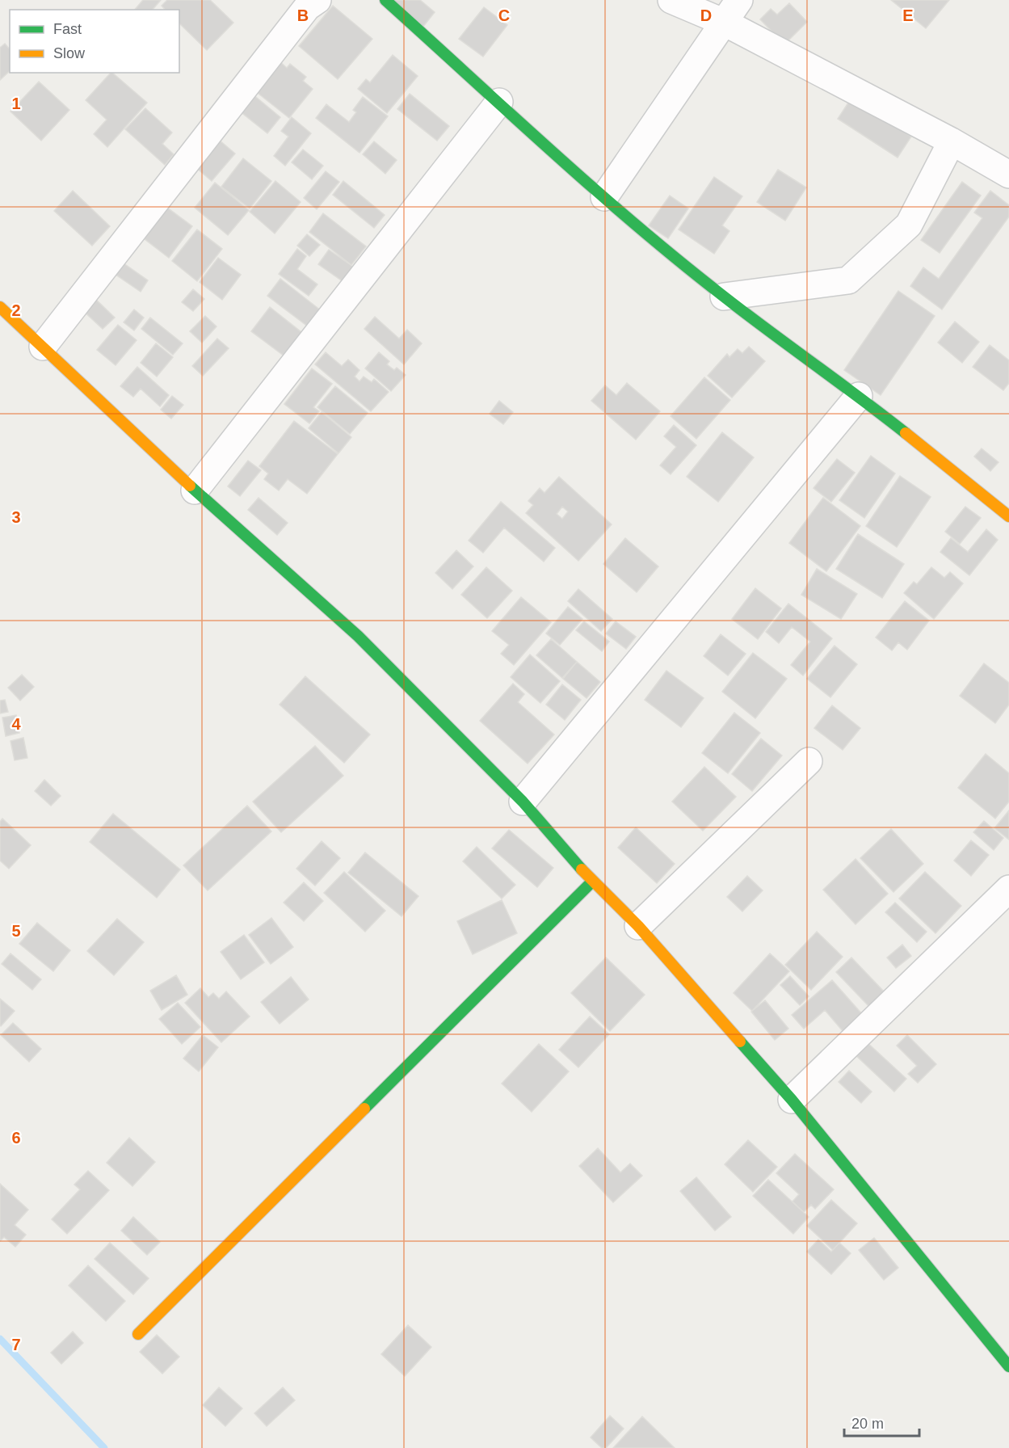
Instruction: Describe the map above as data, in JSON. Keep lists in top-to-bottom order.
{
  "legend": ["Fast", "Slow"],
  "scale_bar": "20 m",
  "grid": {
    "columns": [
      "B",
      "C",
      "D",
      "E"
    ],
    "rows": [
      "1",
      "2",
      "3",
      "4",
      "5",
      "6",
      "7"
    ]
  }
}
